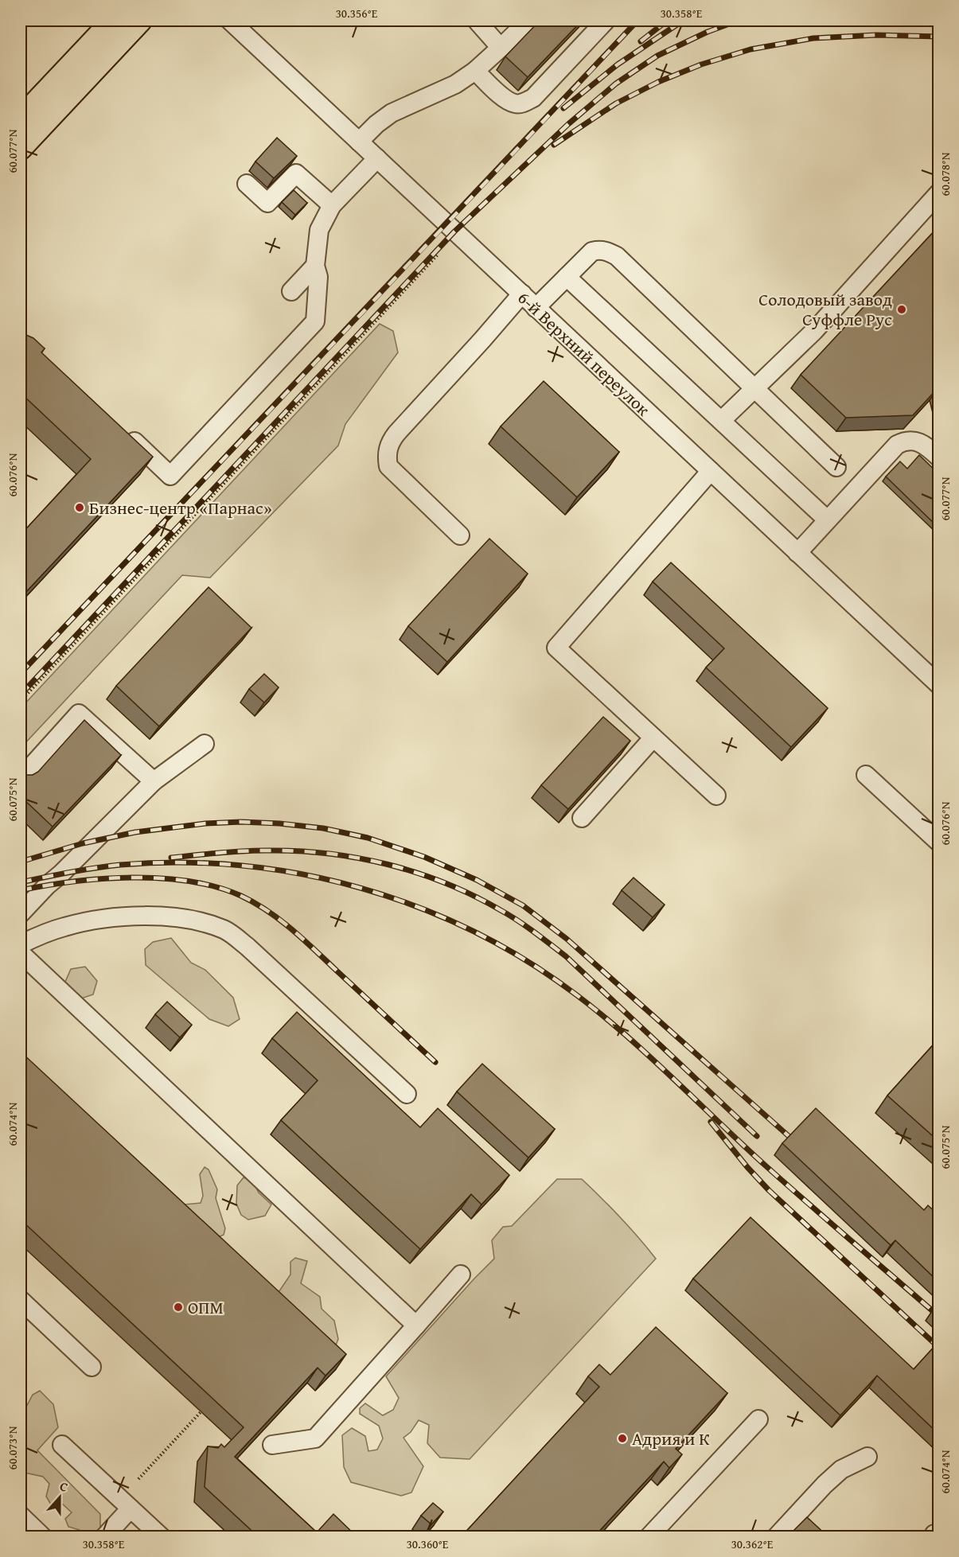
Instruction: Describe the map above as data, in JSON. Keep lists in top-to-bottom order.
{
  "streets": {
    "street": ["6-й Верхний переулок"]
  },
  "places": [
    "Солодовый завод Суффле Рус",
    "Бизнес-центр «Парнас»",
    "ОПМ",
    "Адрия и К"
  ],
  "north": "top",
  "coordinates": [
    "30.356°E",
    "30.358°E",
    "60.077°N",
    "60.078°N",
    "60.076°N",
    "60.075°N",
    "60.074°N",
    "60.073°N",
    "30.360°E",
    "30.362°E"
  ]
}
